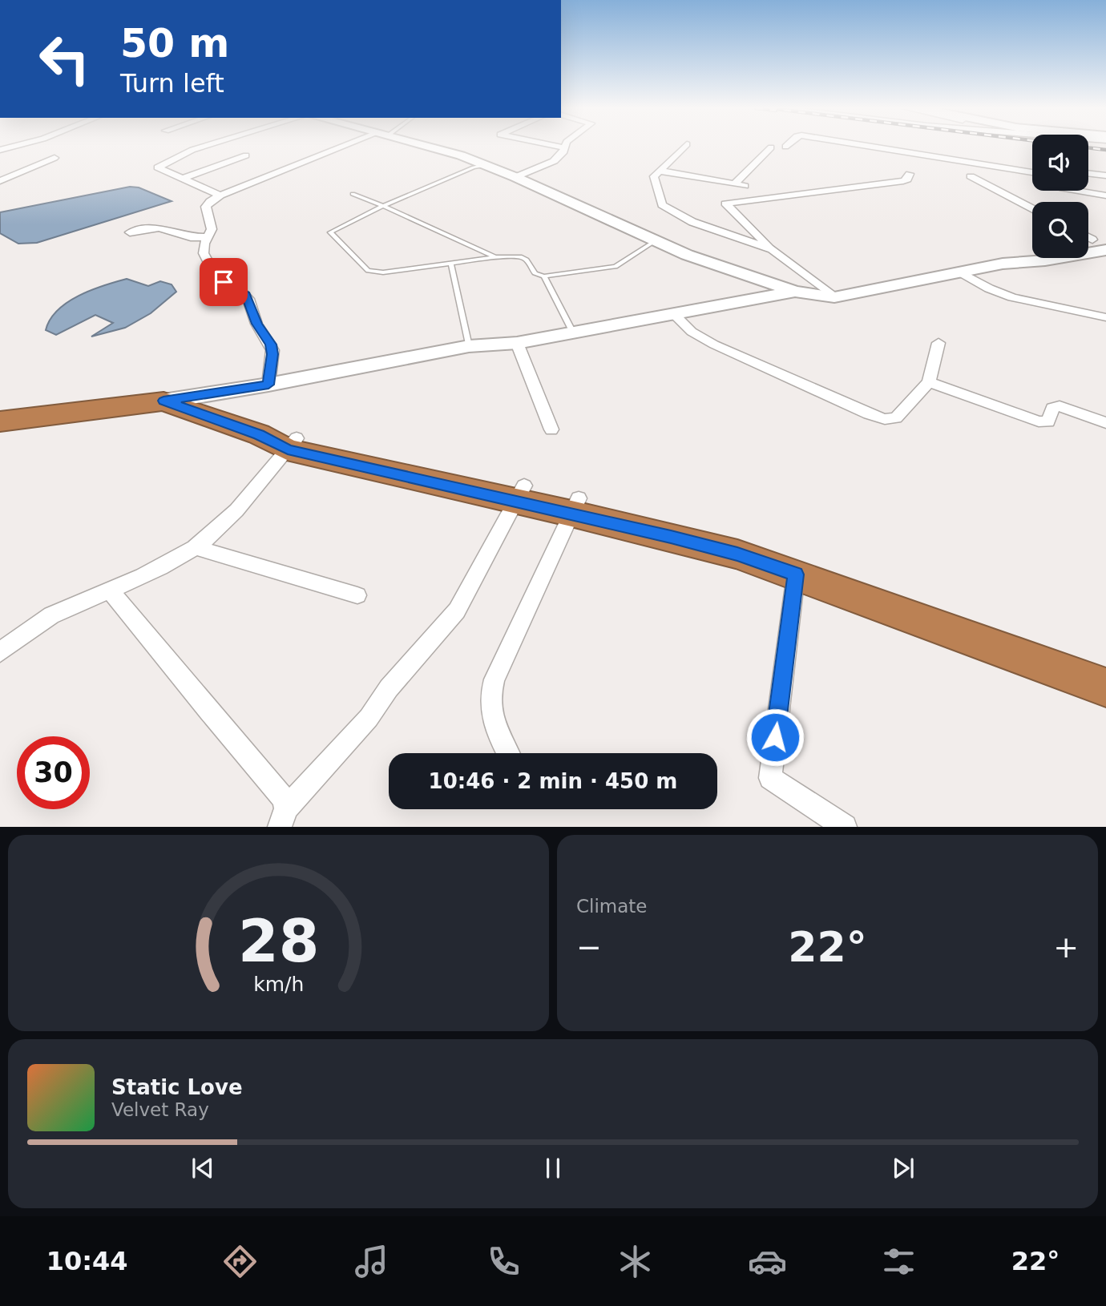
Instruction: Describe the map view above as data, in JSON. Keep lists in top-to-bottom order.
{
  "page": {
    "turn": ["50 m", "Turn left"],
    "limit": "30",
    "trip": "10:46 · 2 min · 450 m",
    "tile": "Climate",
    "heat": ["−", "22°", "+"],
    "song": ["Static Love", "Velvet Ray"],
    "tabs": ["10:44", "22°"],
    "gauge": ["28", "km/h"]
  }
}
